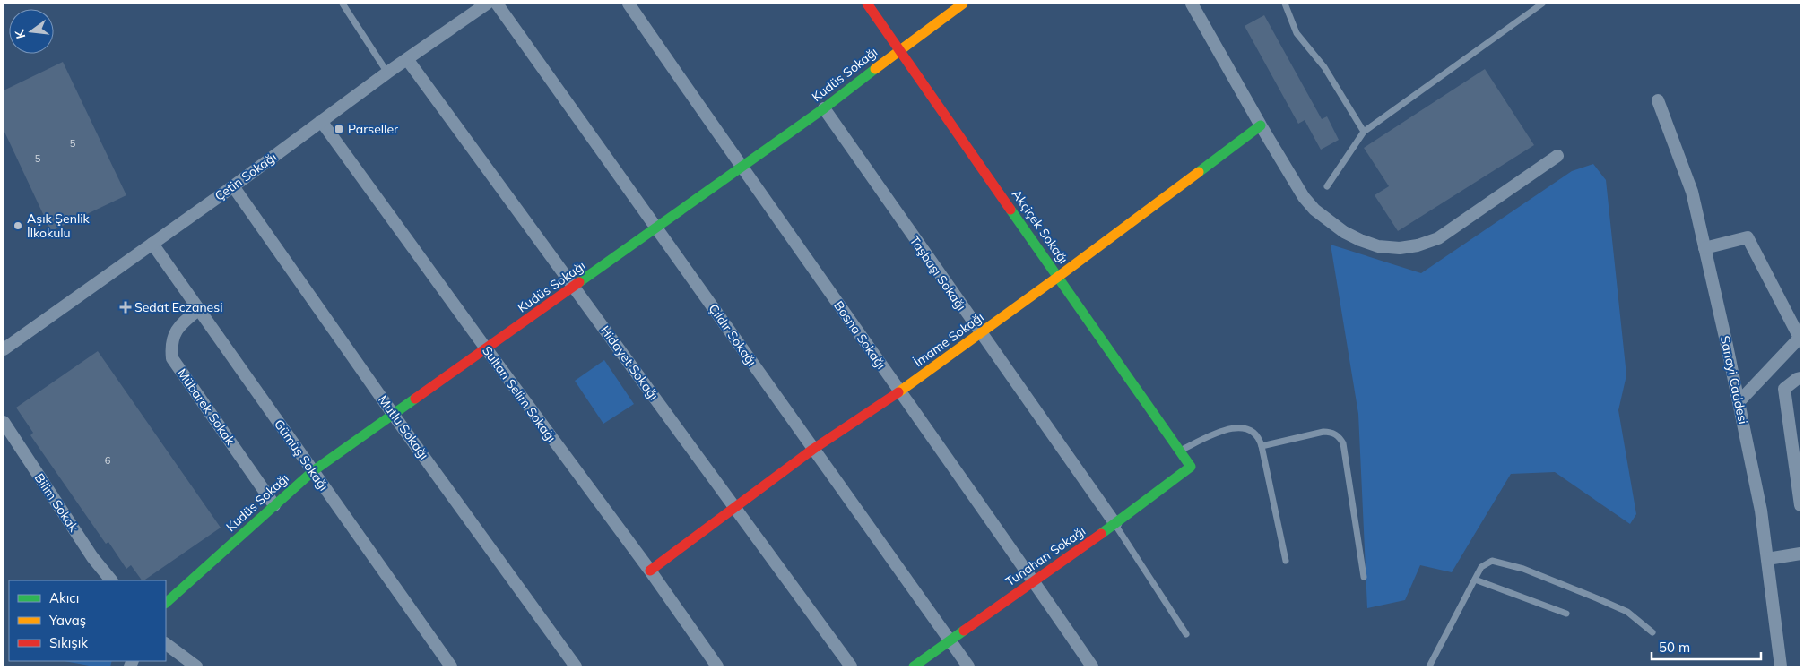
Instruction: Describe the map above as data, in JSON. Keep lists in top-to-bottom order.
{
  "streets": {
    "street": [
      "Kudüs Sokağı",
      "Çetin Sokağı",
      "Akçiçek Sokağı",
      "Taşbaşı Sokağı",
      "Çıldır Sokağı",
      "Bosna Sokağı",
      "İmame Sokağı",
      "Hidayet Sokağı",
      "Sanayi Caddesi",
      "Sultan Selim Sokağı",
      "Mübarek Sokak",
      "Mutlu Sokağı",
      "Gümüş Sokağı",
      "Bilim Sokak",
      "Tunahan Sokağı"
    ]
  },
  "crossings": [
    ["Kudüs Sokağı", "Akçiçek Sokağı"],
    ["Kudüs Sokağı", "Taşbaşı Sokağı"],
    ["Kudüs Sokağı", "Çıldır Sokağı"],
    ["Kudüs Sokağı", "Bosna Sokağı"],
    ["Kudüs Sokağı", "Hidayet Sokağı"],
    ["Kudüs Sokağı", "Sultan Selim Sokağı"],
    ["Kudüs Sokağı", "Mübarek Sokak"],
    ["Kudüs Sokağı", "Mutlu Sokağı"],
    ["Kudüs Sokağı", "Gümüş Sokağı"],
    ["Çetin Sokağı", "Hidayet Sokağı"],
    ["Çetin Sokağı", "Sultan Selim Sokağı"],
    ["Çetin Sokağı", "Mutlu Sokağı"],
    ["Çetin Sokağı", "Gümüş Sokağı"],
    ["Akçiçek Sokağı", "İmame Sokağı"],
    ["Akçiçek Sokağı", "Tunahan Sokağı"],
    ["Taşbaşı Sokağı", "İmame Sokağı"],
    ["Taşbaşı Sokağı", "Tunahan Sokağı"],
    ["Çıldır Sokağı", "İmame Sokağı"],
    ["Çıldır Sokağı", "Tunahan Sokağı"],
    ["Bosna Sokağı", "İmame Sokağı"],
    ["Bosna Sokağı", "Tunahan Sokağı"],
    ["İmame Sokağı", "Hidayet Sokağı"],
    ["İmame Sokağı", "Sultan Selim Sokağı"],
    ["Mübarek Sokak", "Gümüş Sokağı"]
  ],
  "places": {
    "transit": ["Parseller"],
    "other": ["Aşık Şenlik İlkokulu"],
    "health": ["Sedat Eczanesi"]
  },
  "house_numbers": ["5", "5", "6"],
  "legend": ["Akıcı", "Yavaş", "Sıkışık"],
  "scale_bar": "50 m",
  "north": "left"
}
